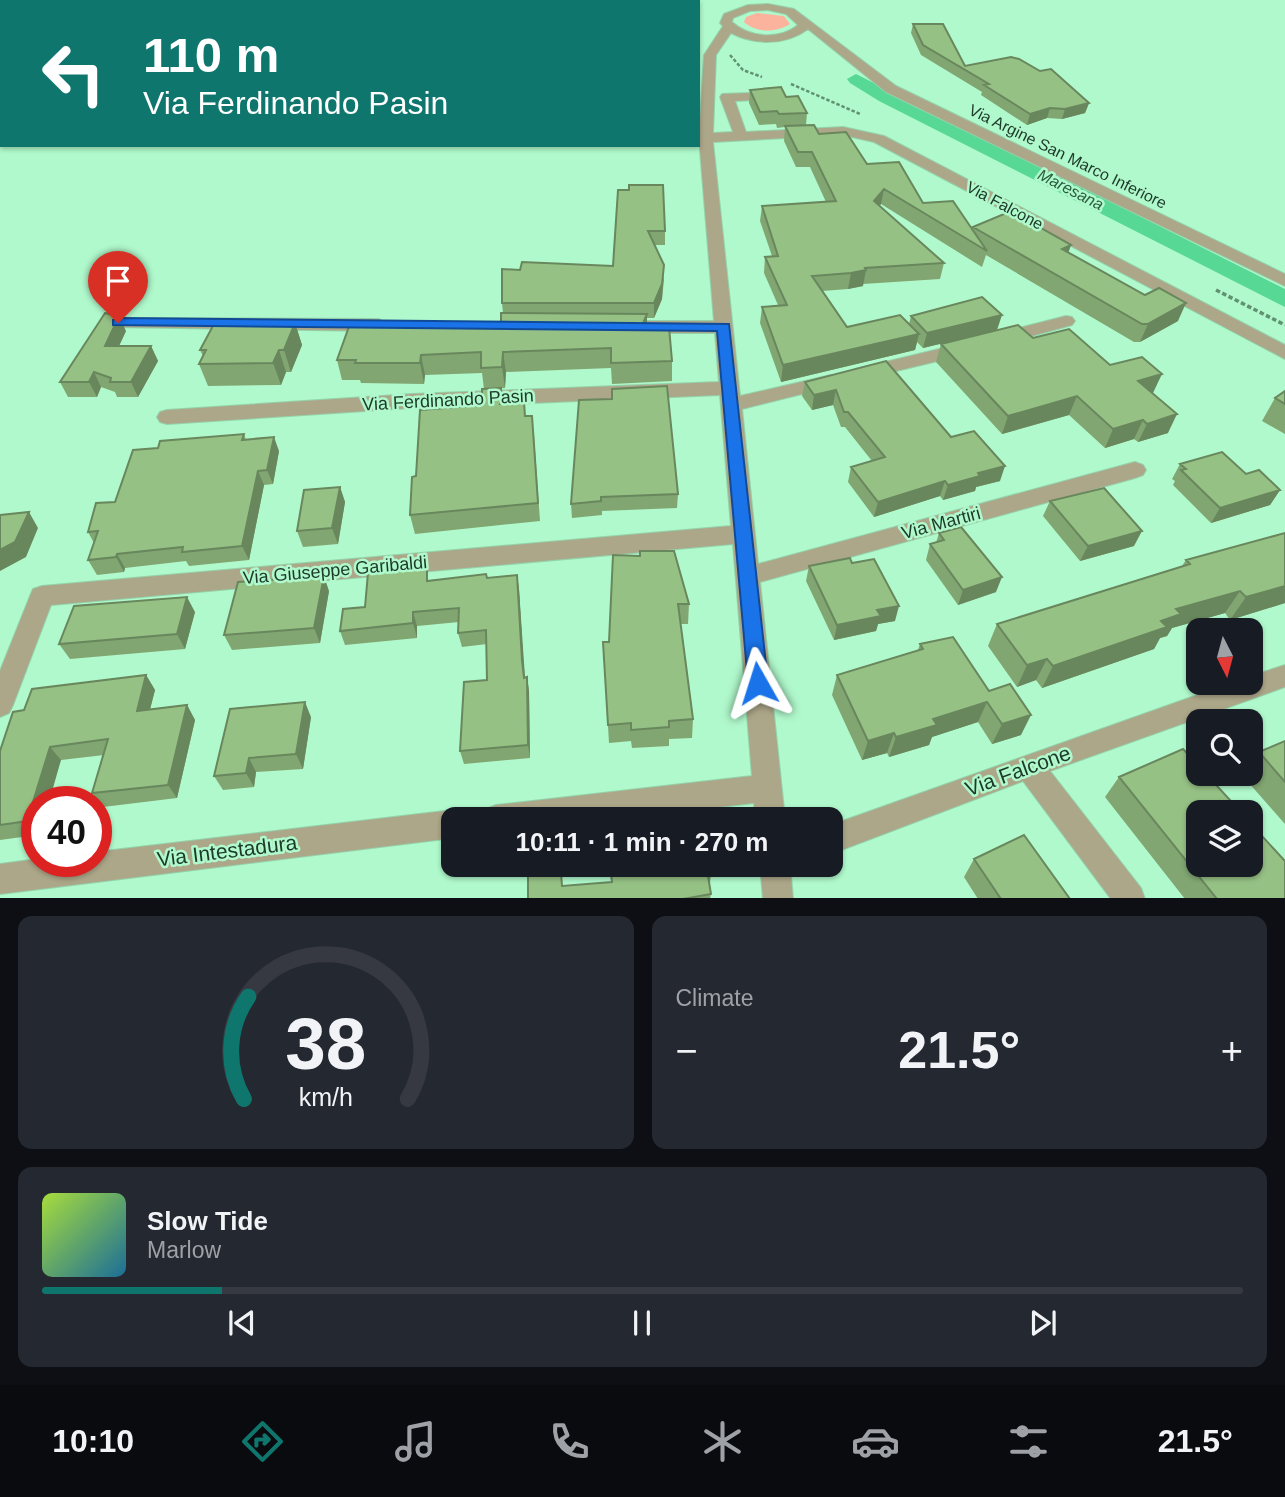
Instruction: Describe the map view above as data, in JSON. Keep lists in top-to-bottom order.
{
  "streets": {
    "street": [
      "Via Argine San Marco Inferiore",
      "Via Falcone",
      "Via Ferdinando Pasin",
      "Via Martiri",
      "Via Giuseppe Garibaldi",
      "Via Intestadura"
    ]
  },
  "water": ["Maresana"],
  "north": "bottom",
  "page": {
    "turn": ["110 m", "Via Ferdinando Pasin"],
    "limit": "40",
    "trip": "10:11 · 1 min · 270 m",
    "tile": "Climate",
    "heat": ["−", "21.5°", "+"],
    "song": ["Slow Tide", "Marlow"],
    "tabs": ["10:10", "21.5°"],
    "gauge": ["38", "km/h"]
  }
}
